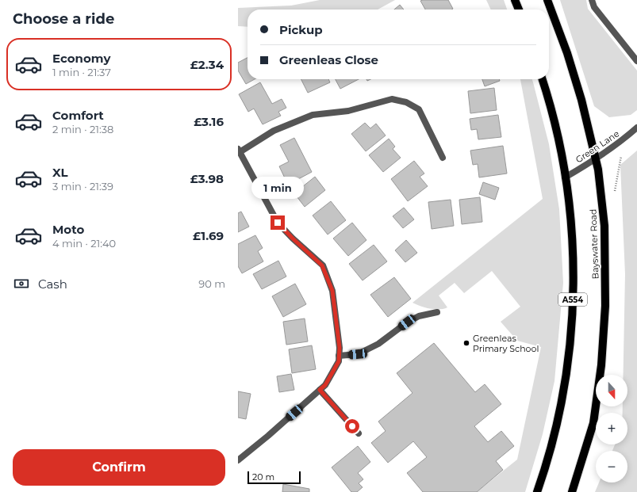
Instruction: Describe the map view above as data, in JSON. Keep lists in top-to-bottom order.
{
  "streets": {
    "main road": ["Bayswater Road", "A554"],
    "street": ["Green Lane"]
  },
  "crossings": [
    ["Green Lane", "Bayswater Road"],
    ["Green Lane", "A554"]
  ],
  "places": ["Greenleas Primary School"],
  "scale_bar": "20 m",
  "north": "bottom",
  "page": {
    "heading": "Choose a ride",
    "banner": ["Pickup", "Greenleas Close"],
    "list": [
      {
        "name": "Economy",
        "note": "1 min · 21:37",
        "value": "£2.34"
      },
      {
        "name": "Comfort",
        "note": "2 min · 21:38",
        "value": "£3.16"
      },
      {
        "name": "XL",
        "note": "3 min · 21:39",
        "value": "£3.98"
      },
      {
        "name": "Moto",
        "note": "4 min · 21:40",
        "value": "£1.69"
      }
    ],
    "bubble": "1 min",
    "pay": ["Cash", "90 m"],
    "map_buttons": ["+", "−"],
    "buttons": "Confirm",
    "scale": "20 m"
  }
}
